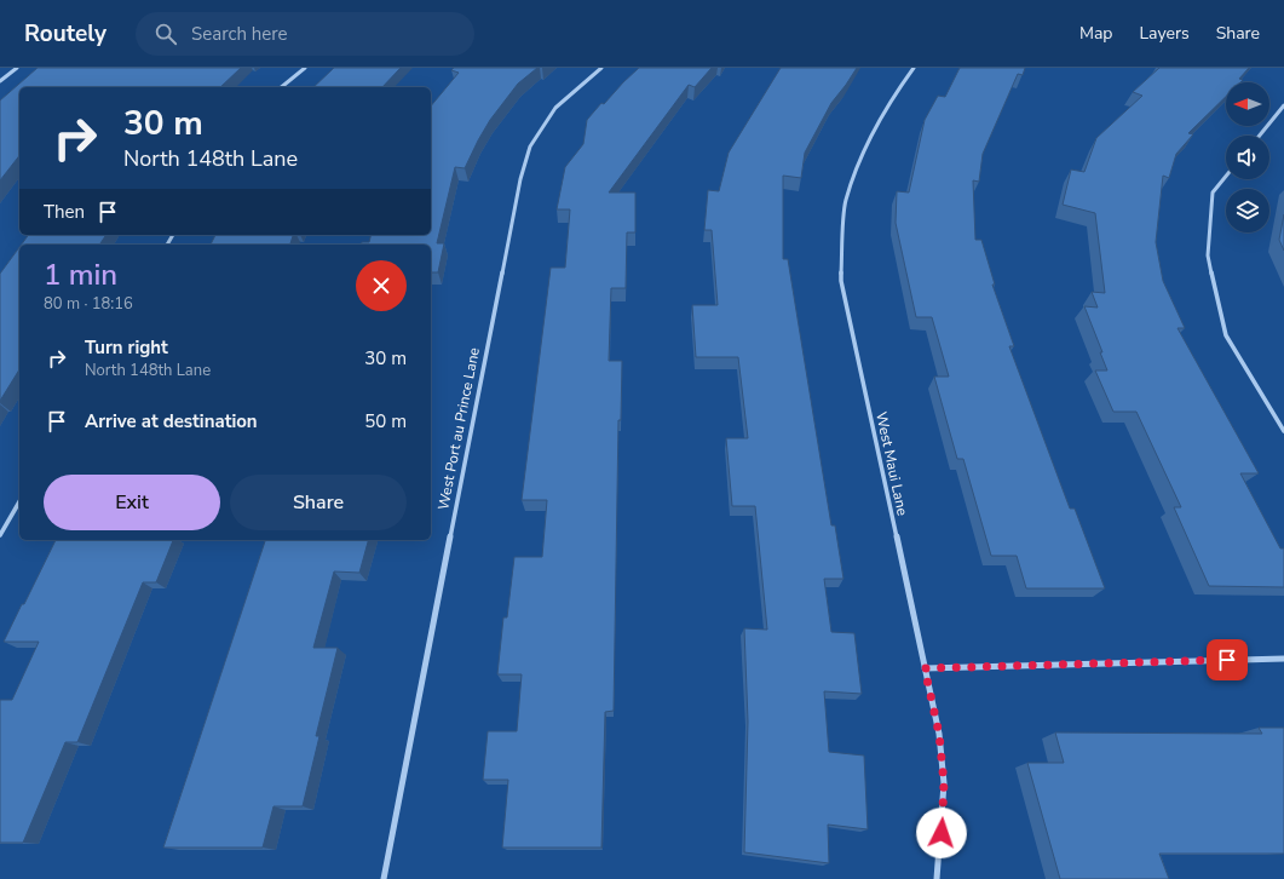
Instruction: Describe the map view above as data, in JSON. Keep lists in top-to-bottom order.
{
  "streets": {
    "street": ["West Port au Prince Lane", "West Maui Lane"]
  },
  "north": "left",
  "page": {
    "header": "Routely",
    "search": "Search here",
    "nav": ["Map", "Layers", "Share"],
    "turn": ["30 m", "North 148th Lane"],
    "then": "Then",
    "heading": ["1 min", "80 m · 18:16"],
    "list": [
      {
        "name": "Turn right",
        "note": "North 148th Lane",
        "value": "30 m"
      },
      {
        "name": "Arrive at destination",
        "value": "50 m"
      }
    ],
    "buttons": ["Exit", "Share"]
  }
}
